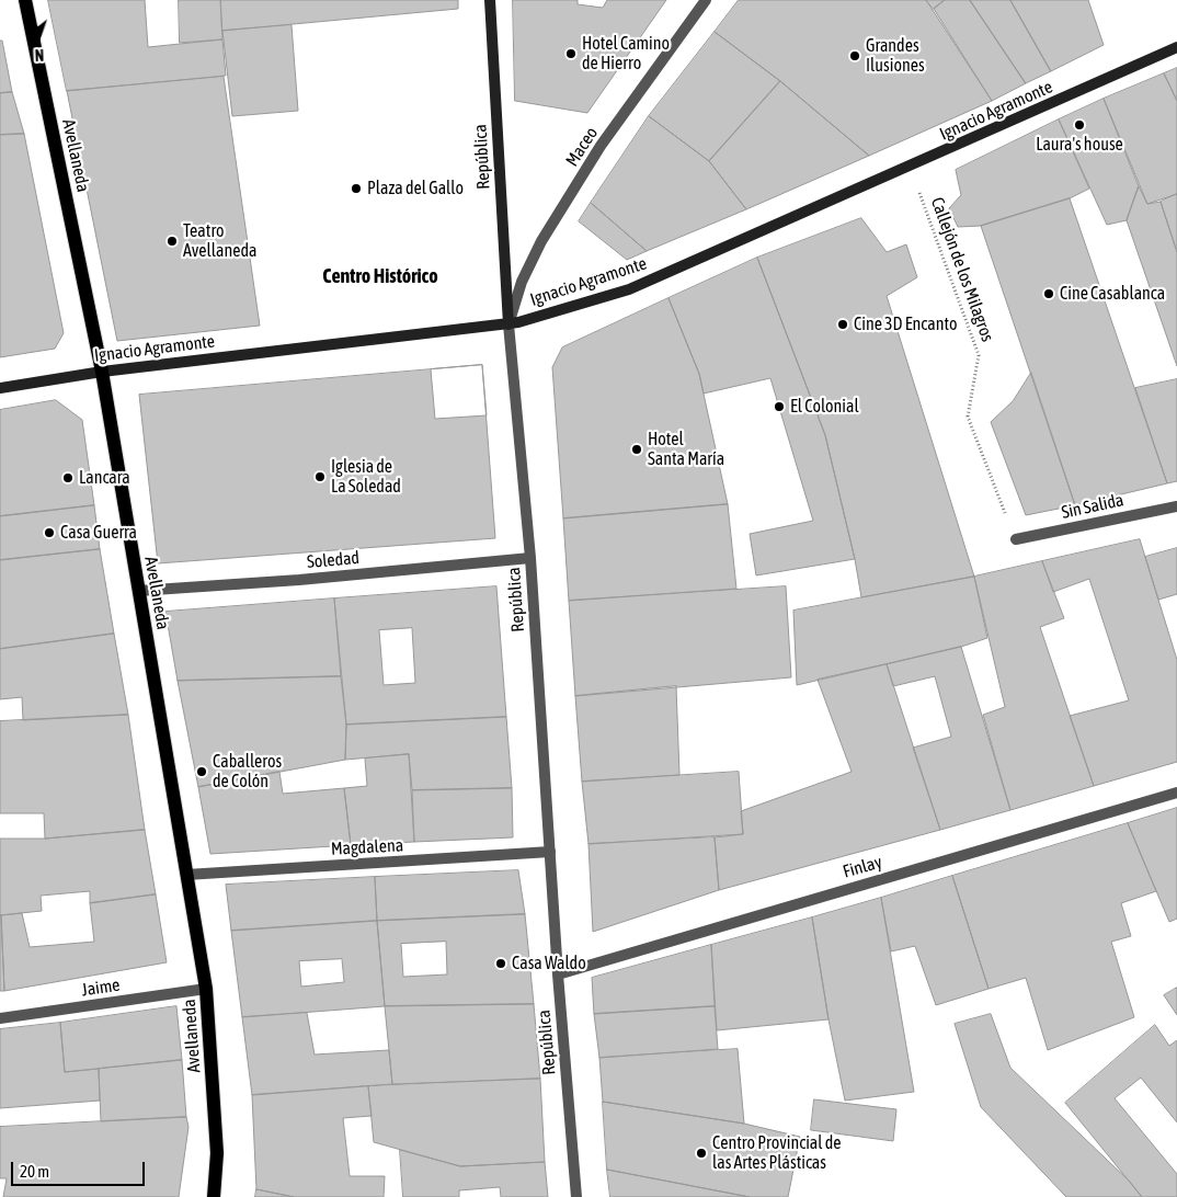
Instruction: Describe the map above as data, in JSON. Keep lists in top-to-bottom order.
{
  "streets": {
    "main road": ["Ignacio Agramonte", "Avellaneda", "República"],
    "street": [
      "Maceo",
      "Sin Salida",
      "Soledad",
      "Magdalena",
      "Finlay",
      "Jaime"
    ],
    "path": ["Callejón de los Milagros"]
  },
  "crossings": [
    ["Ignacio Agramonte", "Maceo"],
    ["Ignacio Agramonte", "Avellaneda"],
    ["Ignacio Agramonte", "República"],
    ["Ignacio Agramonte", "Callejón de los Milagros"],
    ["Maceo", "República"],
    ["Avellaneda", "Soledad"],
    ["Avellaneda", "Magdalena"],
    ["Avellaneda", "Jaime"],
    ["República", "Soledad"],
    ["República", "Magdalena"],
    ["República", "Finlay"],
    ["Callejón de los Milagros", "Sin Salida"]
  ],
  "districts": ["Centro Histórico"],
  "places": [
    "Hotel Camino de Hierro",
    "Grandes Ilusiones",
    "Laura's house",
    "Plaza del Gallo",
    "Teatro Avellaneda",
    "Cine Casablanca",
    "Cine 3D Encanto",
    "El Colonial",
    "Hotel Santa María",
    "Iglesia de La Soledad",
    "Lancara",
    "Casa Guerra",
    "Caballeros de Colón",
    "Casa Waldo",
    "Centro Provincial de las Artes Plásticas"
  ],
  "scale_bar": "20 m",
  "north": "bottom"
}
